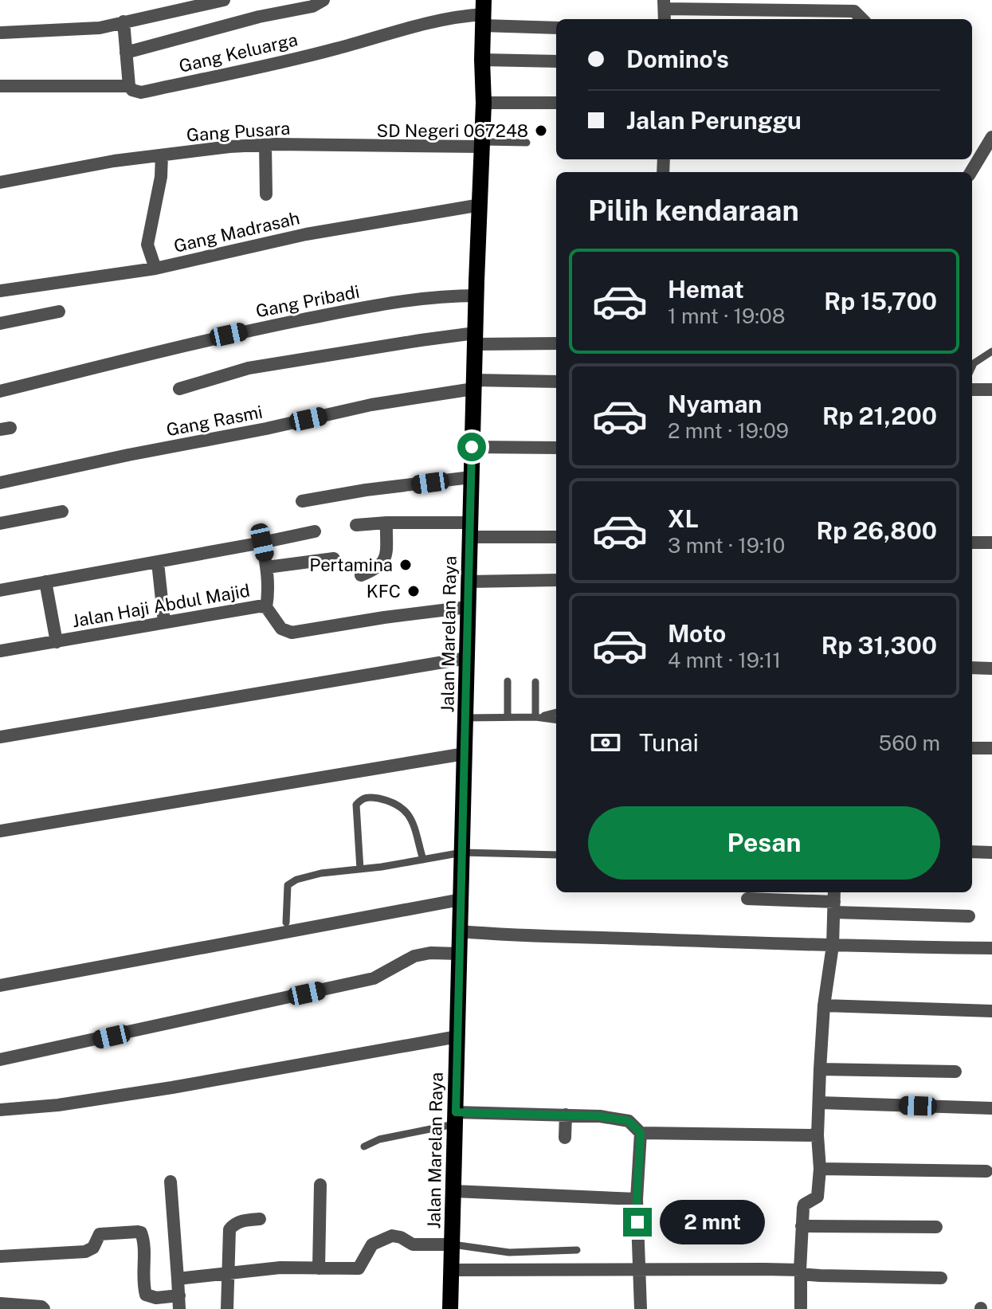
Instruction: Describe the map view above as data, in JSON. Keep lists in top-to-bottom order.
{
  "streets": {
    "main road": ["Jalan Marelan Raya"],
    "street": [
      "Gang Keluarga",
      "Gang Pusara",
      "Gang Madrasah",
      "Gang Pribadi",
      "Gang Rasmi",
      "Jalan Haji Abdul Majid"
    ]
  },
  "crossings": [
    ["Gang Keluarga", "Jalan Marelan Raya"],
    ["Gang Pusara", "Jalan Marelan Raya"],
    ["Gang Madrasah", "Jalan Marelan Raya"],
    ["Gang Pribadi", "Jalan Marelan Raya"],
    ["Gang Rasmi", "Jalan Marelan Raya"],
    ["Jalan Haji Abdul Majid", "Jalan Marelan Raya"]
  ],
  "places": ["SD Negeri 067248", "Pertamina", "KFC"],
  "page": {
    "banner": ["Domino's", "Jalan Perunggu"],
    "heading": "Pilih kendaraan",
    "list": [
      {
        "name": "Hemat",
        "note": "1 mnt · 19:08",
        "value": "Rp 15,700"
      },
      {
        "name": "Nyaman",
        "note": "2 mnt · 19:09",
        "value": "Rp 21,200"
      },
      {
        "name": "XL",
        "note": "3 mnt · 19:10",
        "value": "Rp 26,800"
      },
      {
        "name": "Moto",
        "note": "4 mnt · 19:11",
        "value": "Rp 31,300"
      }
    ],
    "pay": ["Tunai", "560 m"],
    "buttons": "Pesan",
    "bubble": "2 mnt"
  }
}
